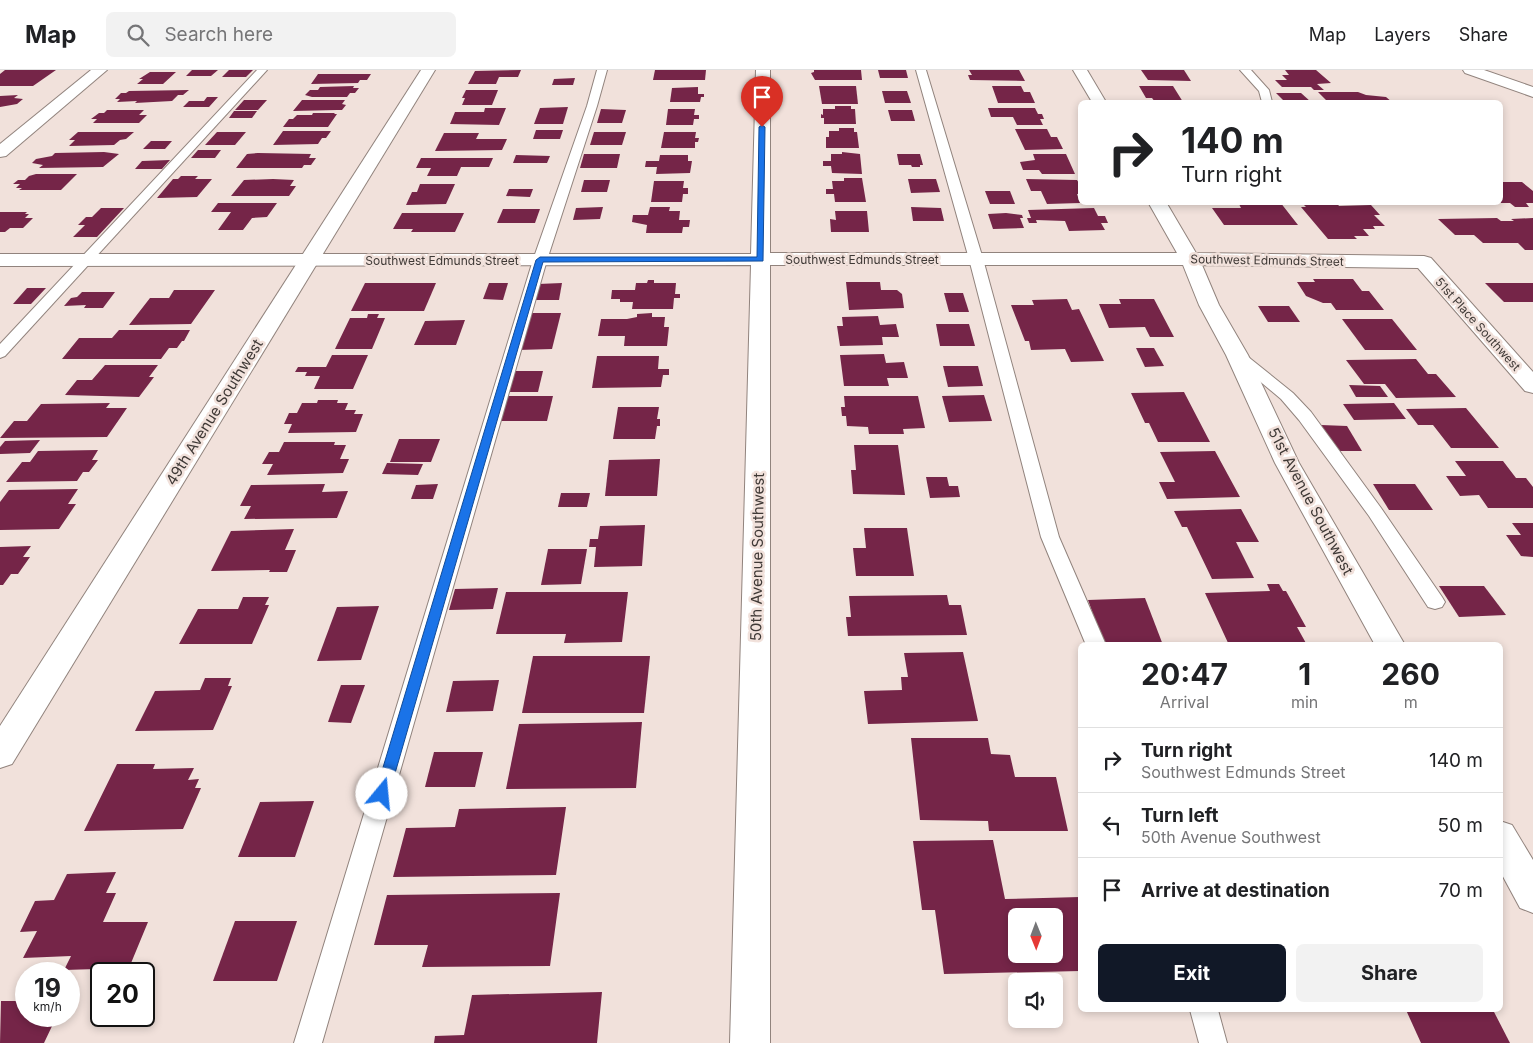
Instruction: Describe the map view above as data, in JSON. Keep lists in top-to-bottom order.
{
  "streets": {
    "street": [
      "Southwest Edmunds Street",
      "51st Place Southwest",
      "49th Avenue Southwest",
      "51st Avenue Southwest",
      "50th Avenue Southwest"
    ]
  },
  "crossings": [
    ["Southwest Edmunds Street", "51st Place Southwest"],
    ["Southwest Edmunds Street", "49th Avenue Southwest"],
    ["Southwest Edmunds Street", "51st Avenue Southwest"],
    ["Southwest Edmunds Street", "50th Avenue Southwest"]
  ],
  "north": "bottom",
  "page": {
    "header": "Map",
    "search": "Search here",
    "nav": ["Map", "Layers", "Share"],
    "turn": ["140 m", "Turn right"],
    "eta": [
      "20:47",
      "Arrival",
      "1",
      "min",
      "260",
      "m"
    ],
    "list": [
      {
        "name": "Turn right",
        "note": "Southwest Edmunds Street",
        "value": "140 m"
      },
      {
        "name": "Turn left",
        "note": "50th Avenue Southwest",
        "value": "50 m"
      },
      {
        "name": "Arrive at destination",
        "value": "70 m"
      }
    ],
    "buttons": ["Exit", "Share"],
    "speed": "19 km/h",
    "limit": "20"
  }
}
